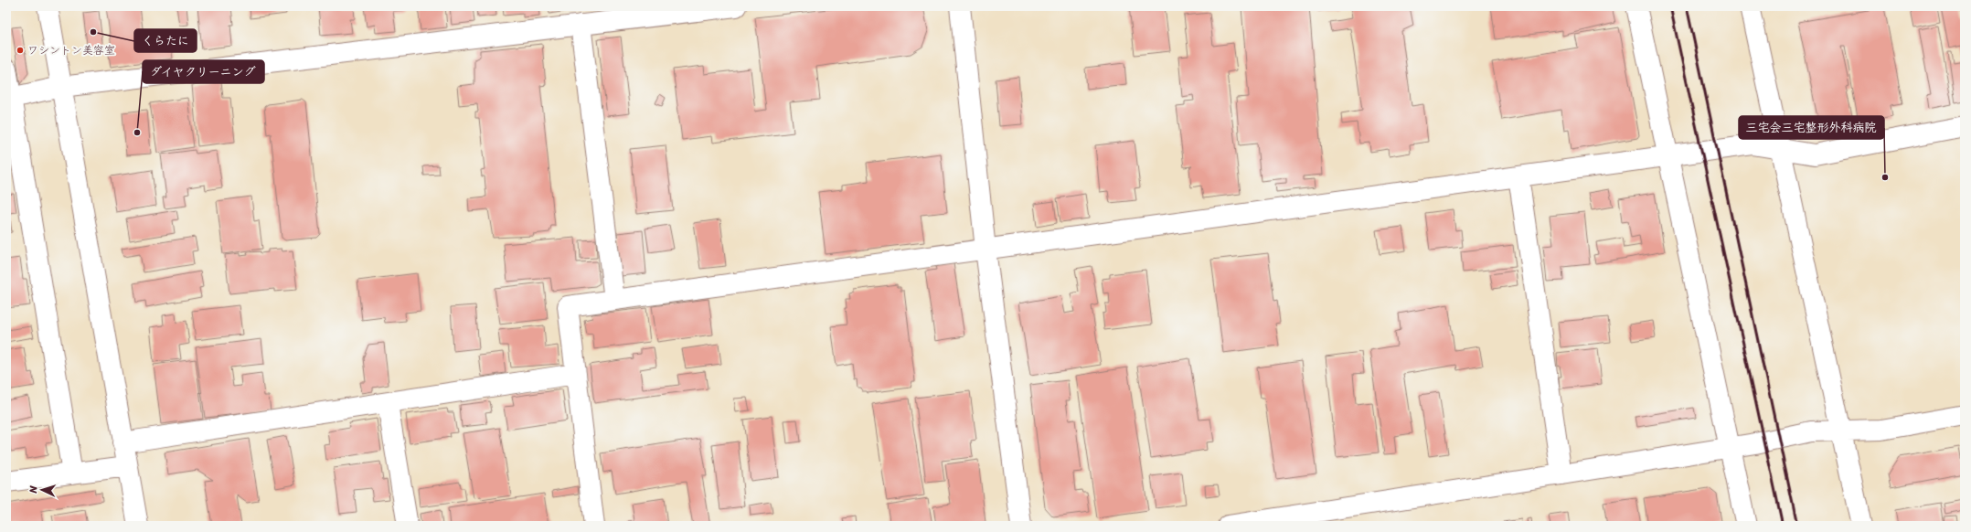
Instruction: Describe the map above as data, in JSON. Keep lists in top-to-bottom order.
{
  "places": [
    "くらたに",
    "ワシントン美容室",
    "ダイヤクリーニング",
    "三宅会三宅整形外科病院"
  ],
  "north": "left"
}
